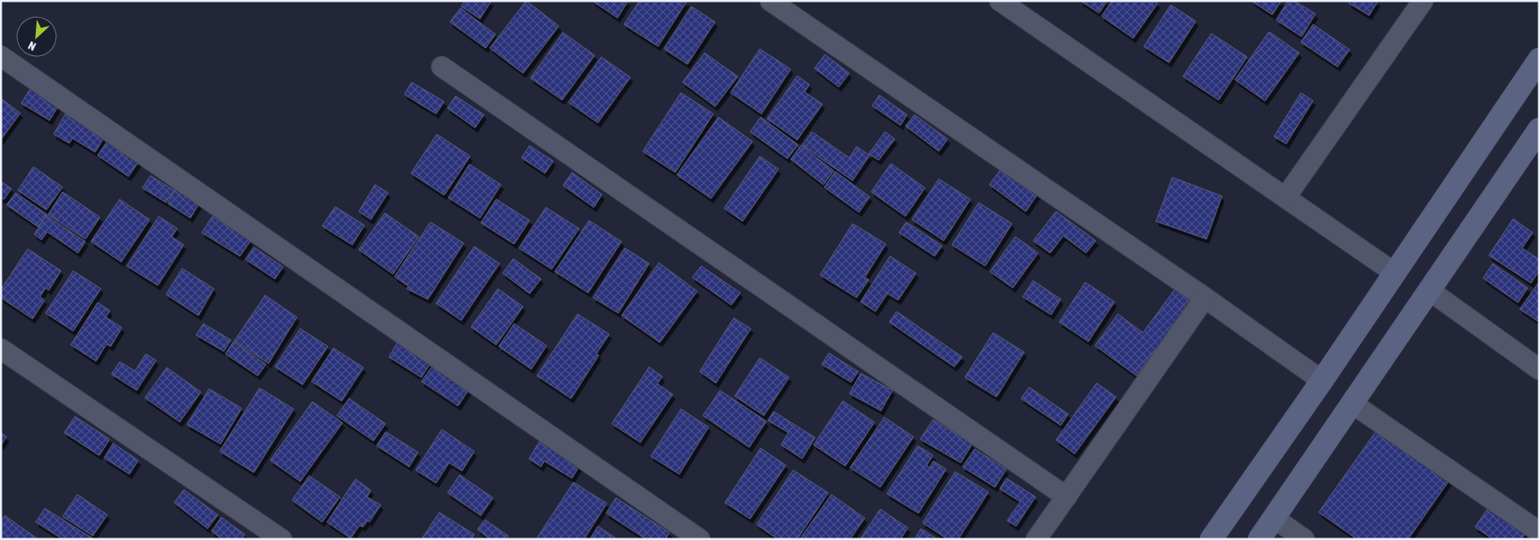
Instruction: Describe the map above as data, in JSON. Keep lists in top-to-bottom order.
{
  "north": "bottom left"
}
